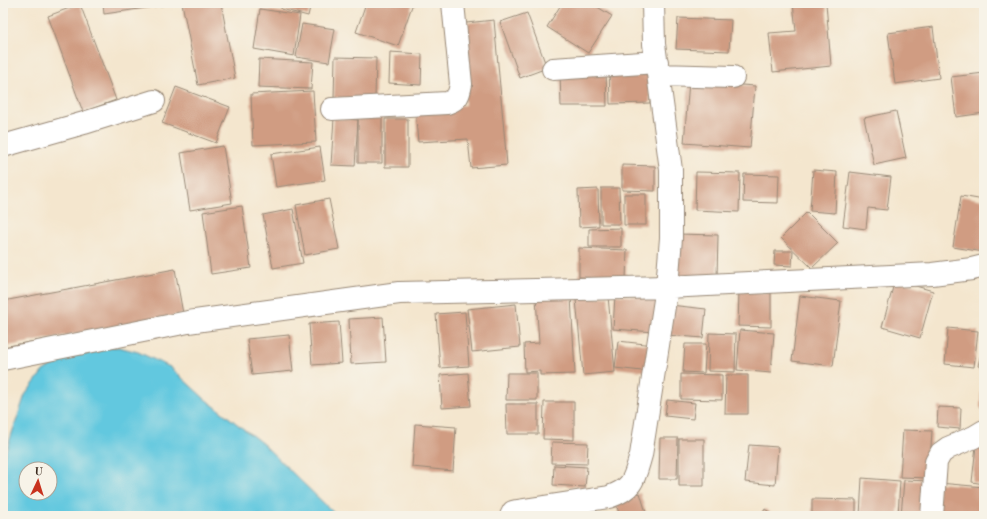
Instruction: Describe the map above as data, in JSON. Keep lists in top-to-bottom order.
{
  "north": "top"
}
